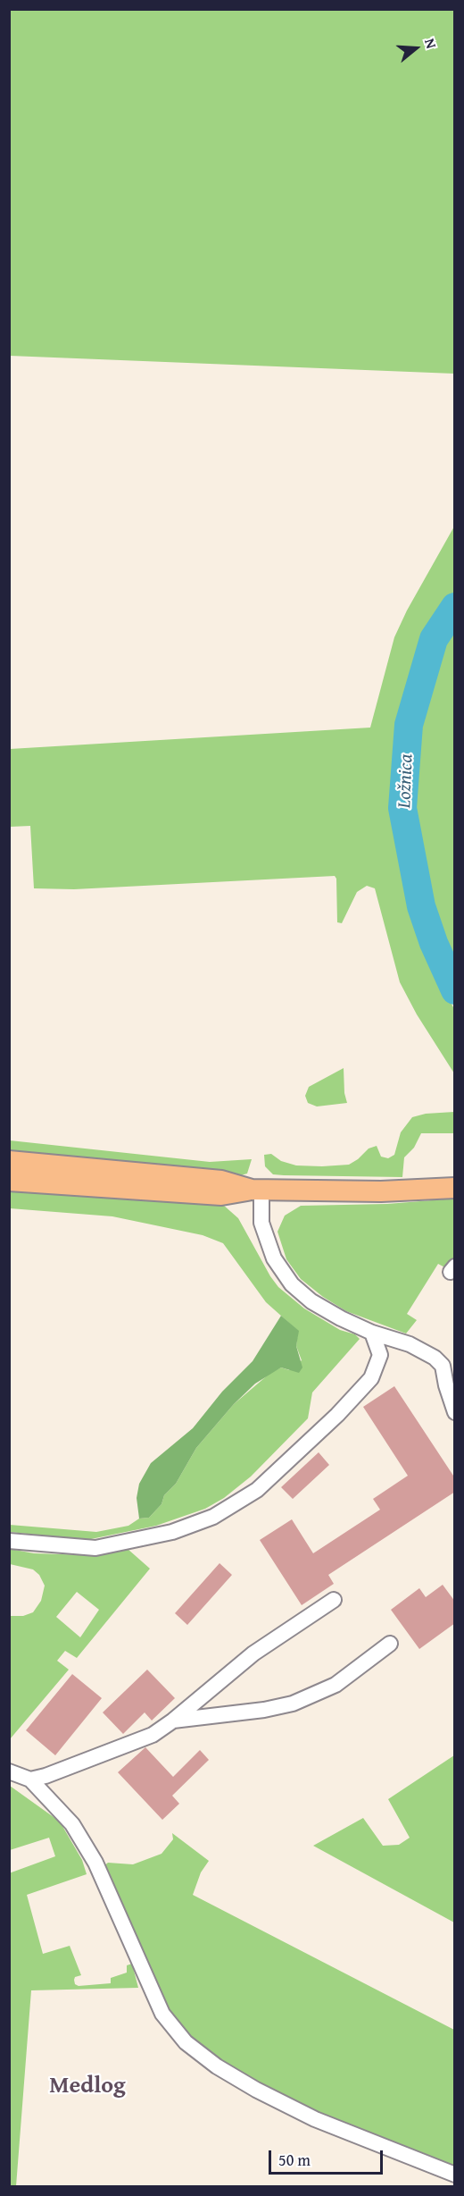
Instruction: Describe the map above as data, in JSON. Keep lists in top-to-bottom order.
{
  "districts": ["Medlog"],
  "water": ["Ložnica"],
  "scale_bar": "50 m",
  "north": "right"
}
